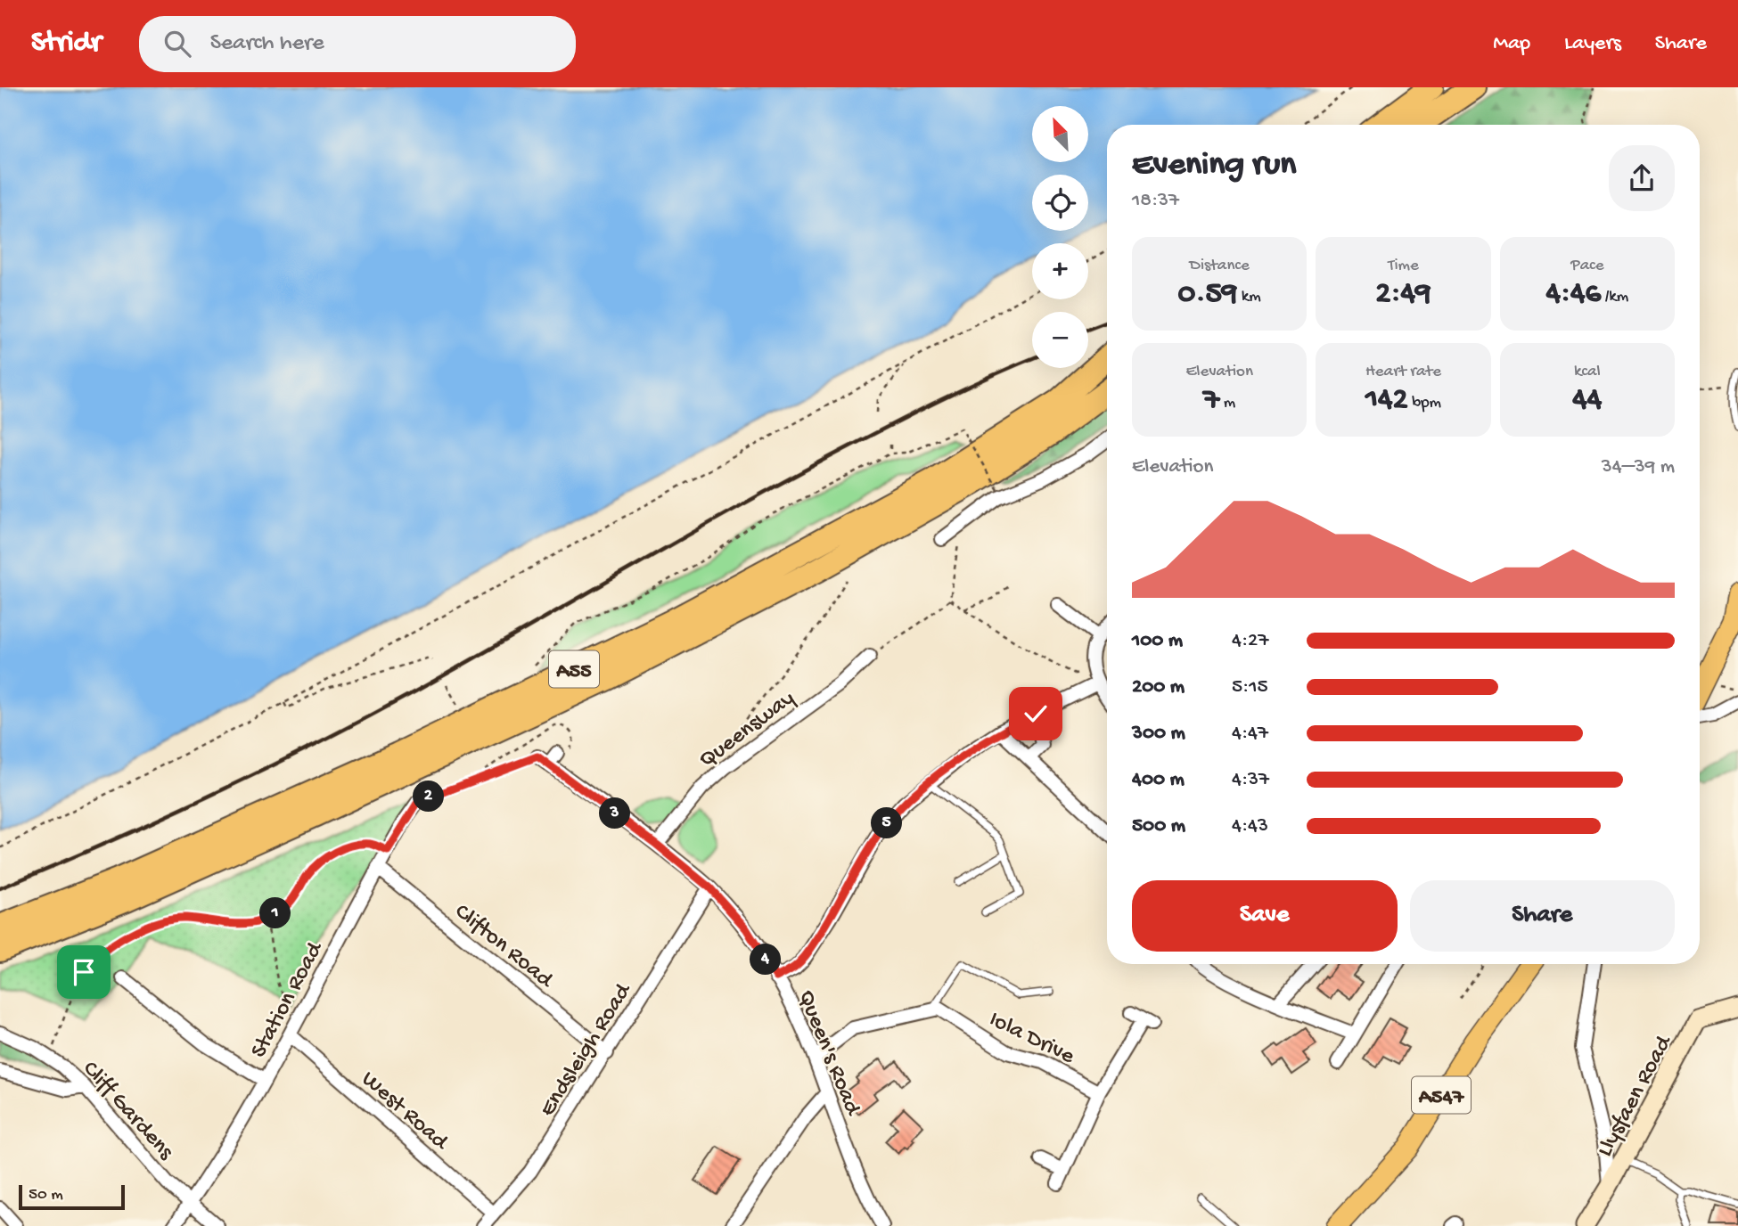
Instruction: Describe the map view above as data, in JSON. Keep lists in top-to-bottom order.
{
  "streets": {
    "highway": ["A55"],
    "main road": ["A547"],
    "street": [
      "Queensway",
      "Clifton Road",
      "Station Road",
      "Iola Drive",
      "Endsleigh Road",
      "Queen's Road",
      "Llysfaen Road",
      "Cliff Gardens",
      "West Road"
    ]
  },
  "crossings": [
    ["Queensway", "Queen's Road"],
    ["Clifton Road", "Station Road"],
    ["Clifton Road", "Endsleigh Road"],
    ["Station Road", "Cliff Gardens"],
    ["Station Road", "West Road"],
    ["Endsleigh Road", "Queen's Road"],
    ["Endsleigh Road", "West Road"]
  ],
  "scale_bar": "50 m",
  "north": "top left",
  "page": {
    "header": "Stridr",
    "search": "Search here",
    "nav": ["Map", "Layers", "Share"],
    "map_buttons": ["+", "−"],
    "heading": ["Evening run", "18:37"],
    "stats": [
      ["Distance", "0.59 km"],
      ["Time", "2:49"],
      ["Pace", "4:46 /km"],
      ["Elevation", "7 m"],
      ["Heart rate", "142 bpm"],
      ["kcal", "44"]
    ],
    "chart": ["Elevation", "34–39 m"],
    "list": [
      {
        "name": "100 m",
        "note": "4:27"
      },
      {
        "name": "200 m",
        "note": "5:15"
      },
      {
        "name": "300 m",
        "note": "4:47"
      },
      {
        "name": "400 m",
        "note": "4:37"
      },
      {
        "name": "500 m",
        "note": "4:43"
      }
    ],
    "pins": [
      "2",
      "3",
      "5",
      "1",
      "4"
    ],
    "buttons": ["Save", "Share"],
    "scale": "50 m"
  }
}
